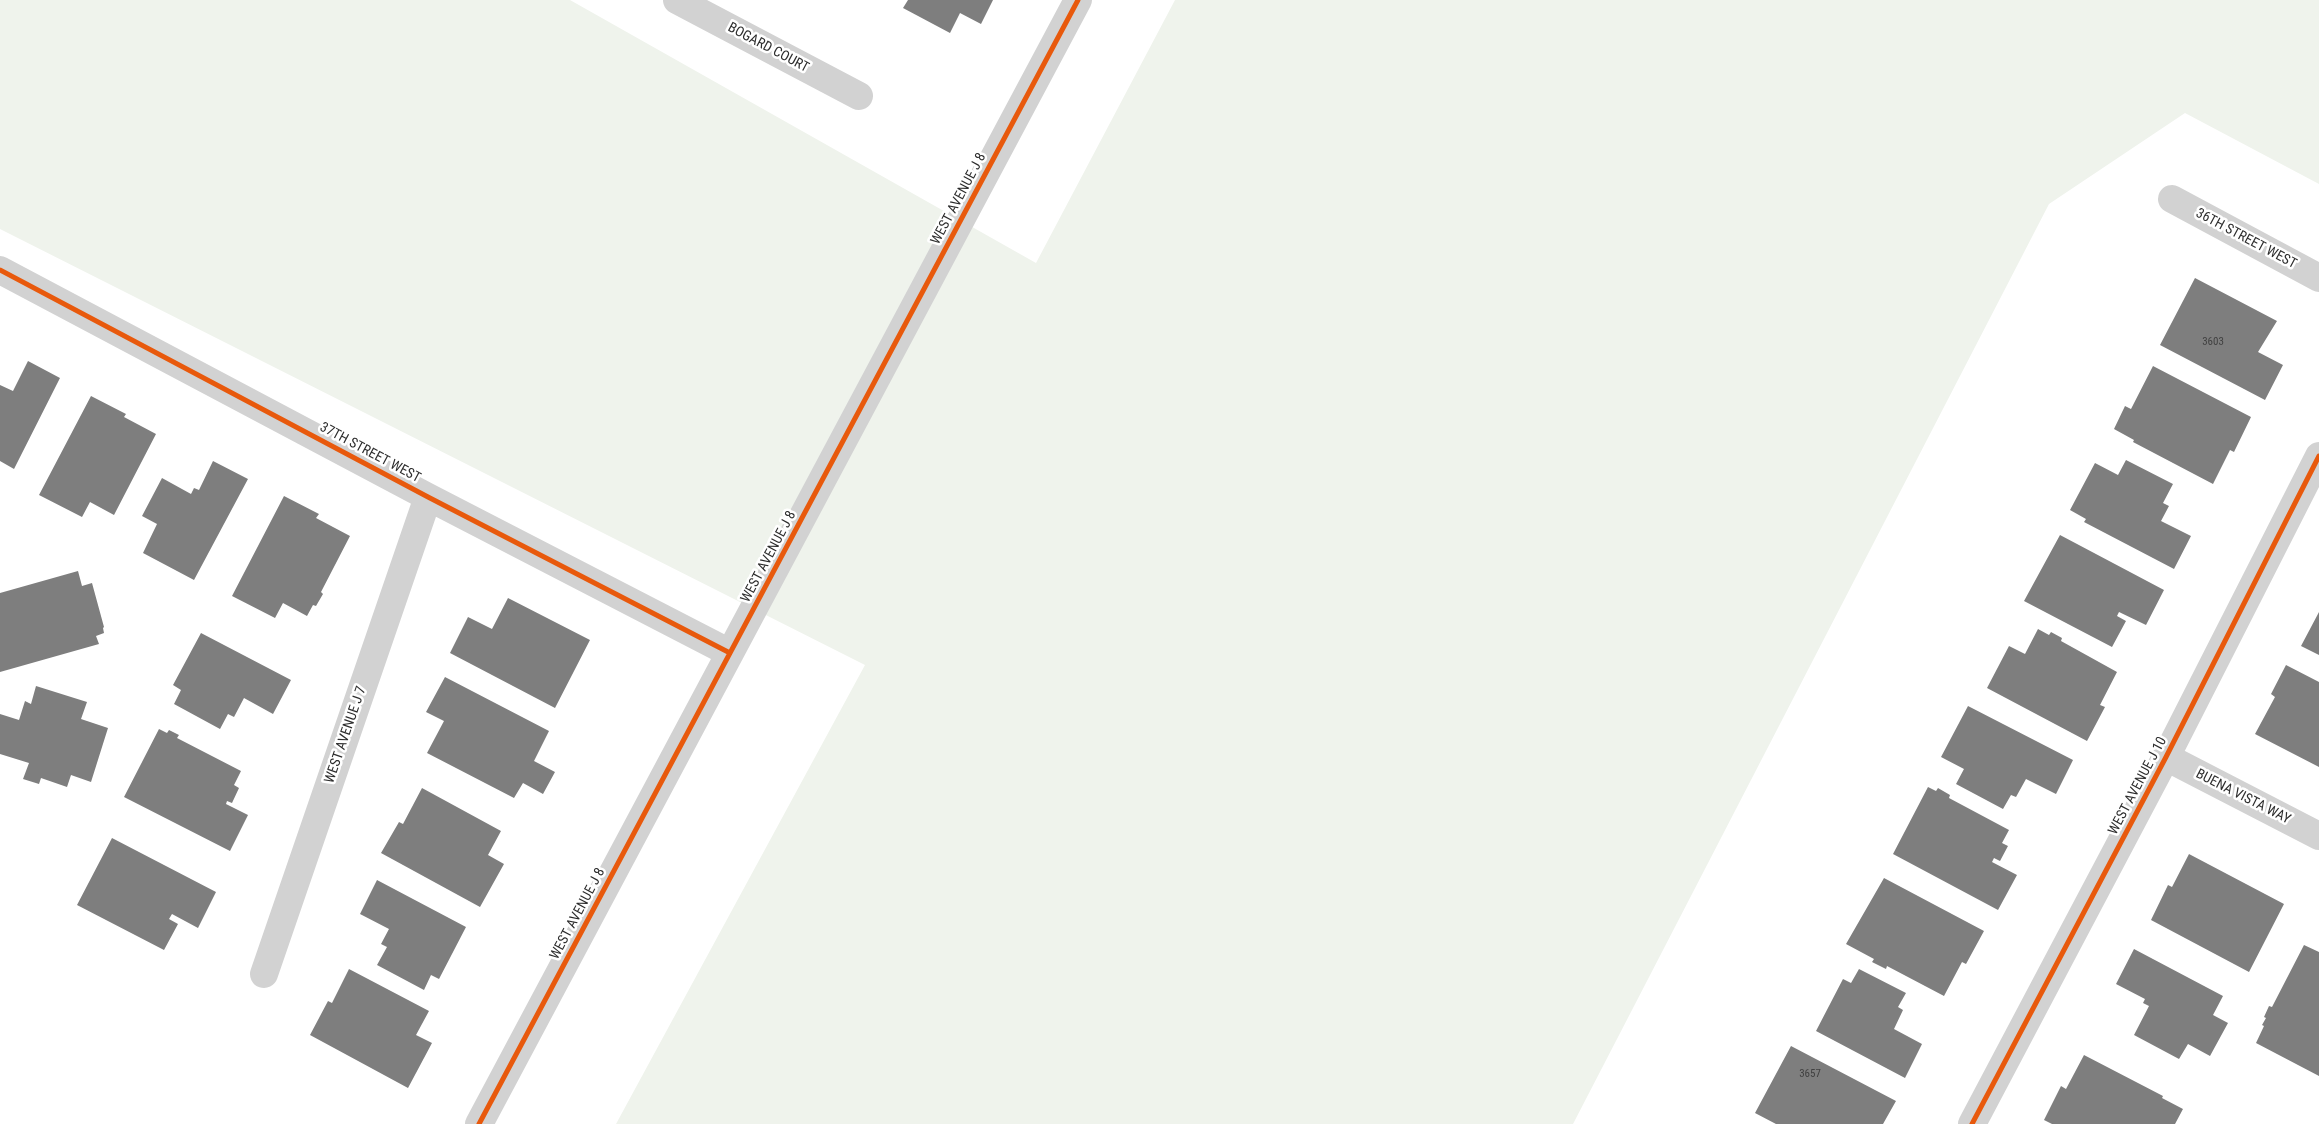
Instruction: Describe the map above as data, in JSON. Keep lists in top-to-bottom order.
{
  "streets": {
    "street": [
      "BOGARD COURT",
      "WEST AVENUE J 8",
      "36TH STREET WEST",
      "37TH STREET WEST",
      "WEST AVENUE J 7",
      "WEST AVENUE J 10",
      "BUENA VISTA WAY"
    ]
  },
  "crossings": [
    ["WEST AVENUE J 8", "37TH STREET WEST"],
    ["37TH STREET WEST", "WEST AVENUE J 7"],
    ["WEST AVENUE J 10", "BUENA VISTA WAY"]
  ],
  "house_numbers": ["3603", "3657"]
}
